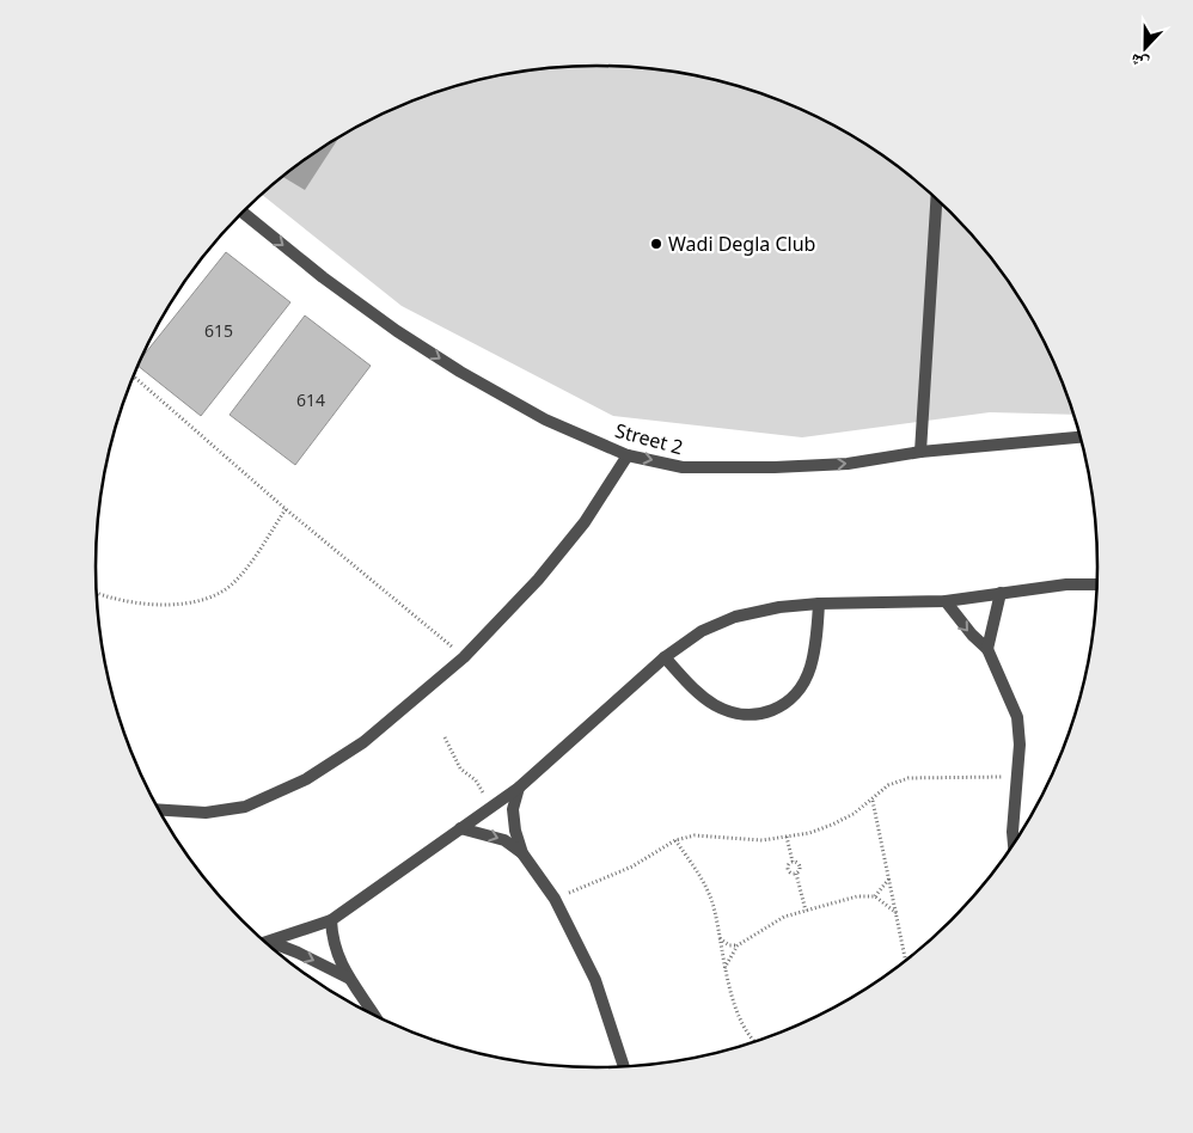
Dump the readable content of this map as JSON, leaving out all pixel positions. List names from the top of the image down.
{
  "streets": {
    "street": ["Street 2"]
  },
  "one_way": ["Street 2"],
  "places": ["Wadi Degla Club"],
  "house_numbers": ["615", "614"],
  "north": "bottom"
}
